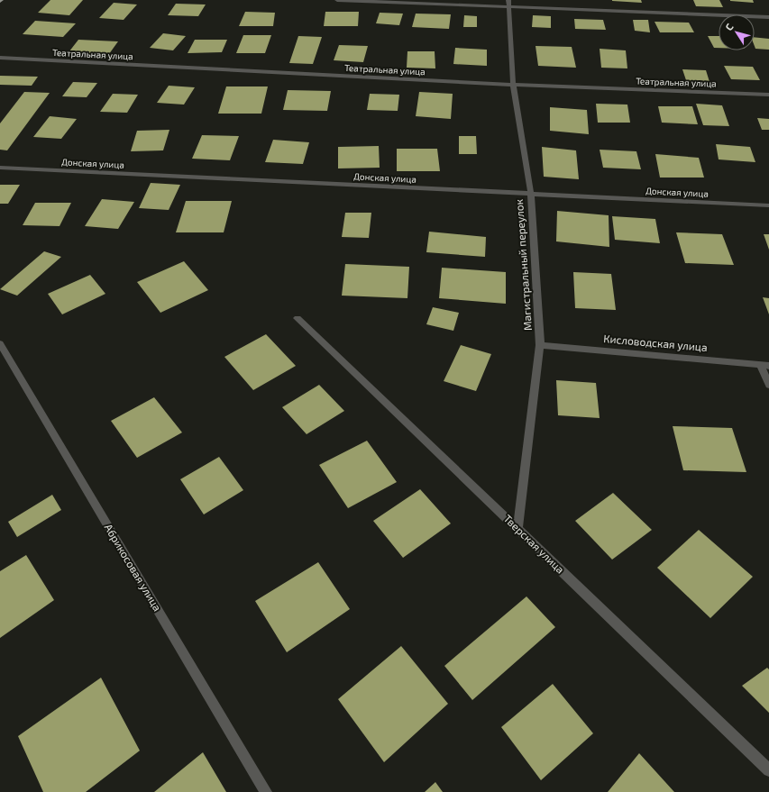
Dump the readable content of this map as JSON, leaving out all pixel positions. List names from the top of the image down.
{
  "streets": {
    "street": [
      "Театральная улица",
      "Донская улица",
      "Магистральный переулок",
      "Кисловодская улица",
      "Тверская улица",
      "Абрикосовая улица"
    ]
  },
  "crossings": [
    ["Театральная улица", "Магистральный переулок"],
    ["Донская улица", "Магистральный переулок"],
    ["Магистральный переулок", "Кисловодская улица"],
    ["Магистральный переулок", "Тверская улица"]
  ],
  "north": "top left"
}
